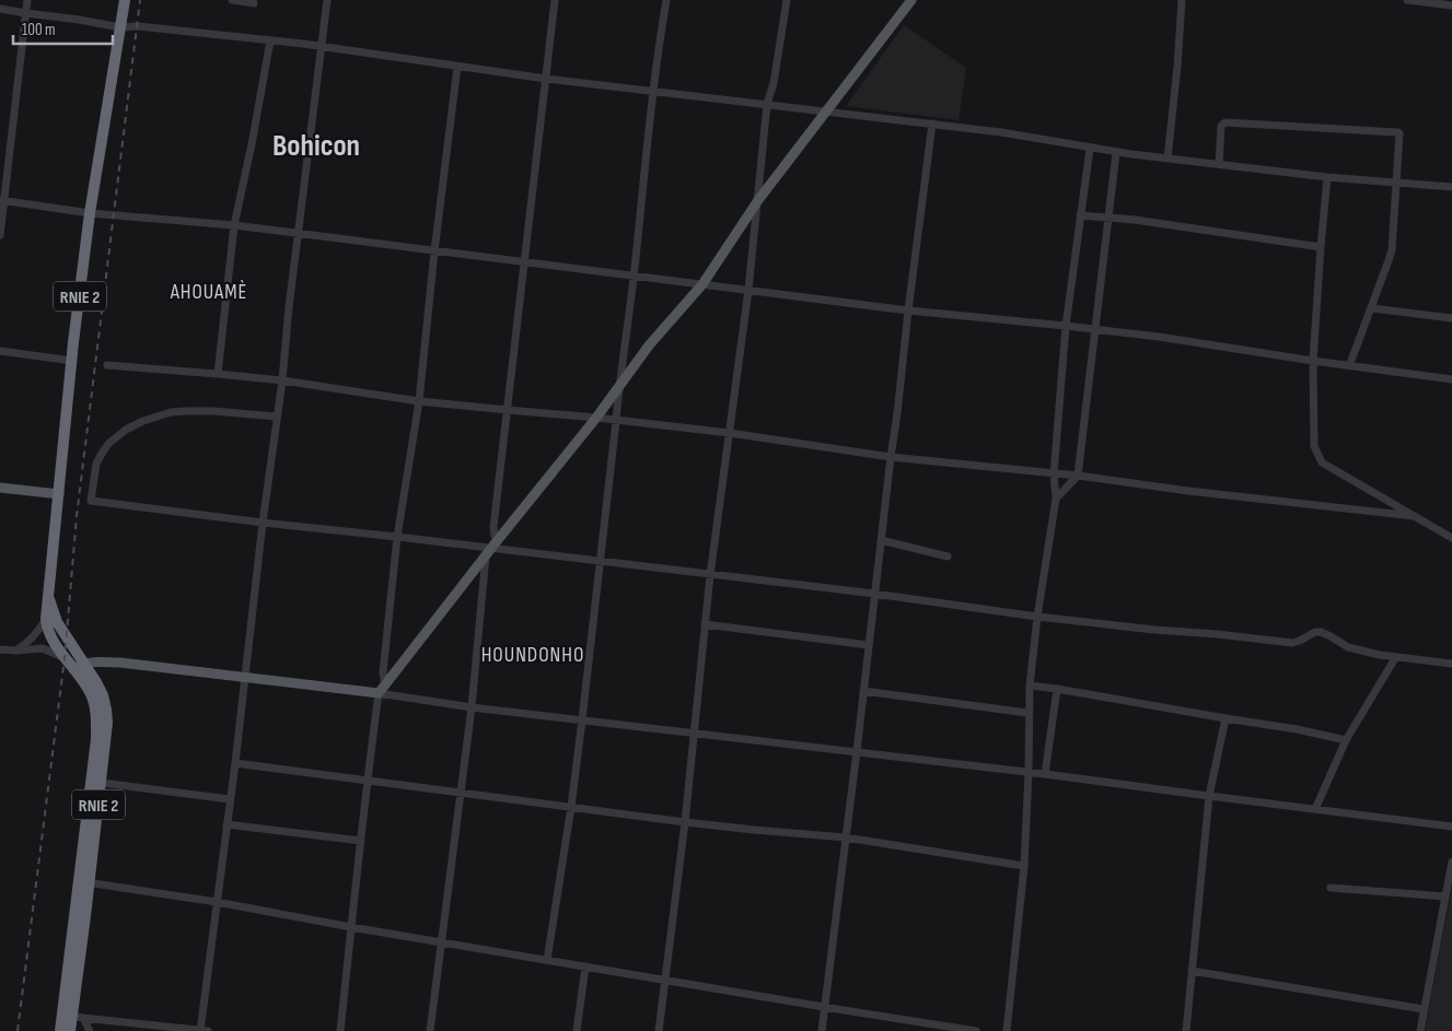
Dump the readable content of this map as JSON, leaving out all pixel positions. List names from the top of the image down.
{
  "streets": {
    "highway": ["RNIE 2"]
  },
  "districts": ["Bohicon", "AHOUAMÈ", "HOUNDONHO"],
  "scale_bar": "100 m"
}
